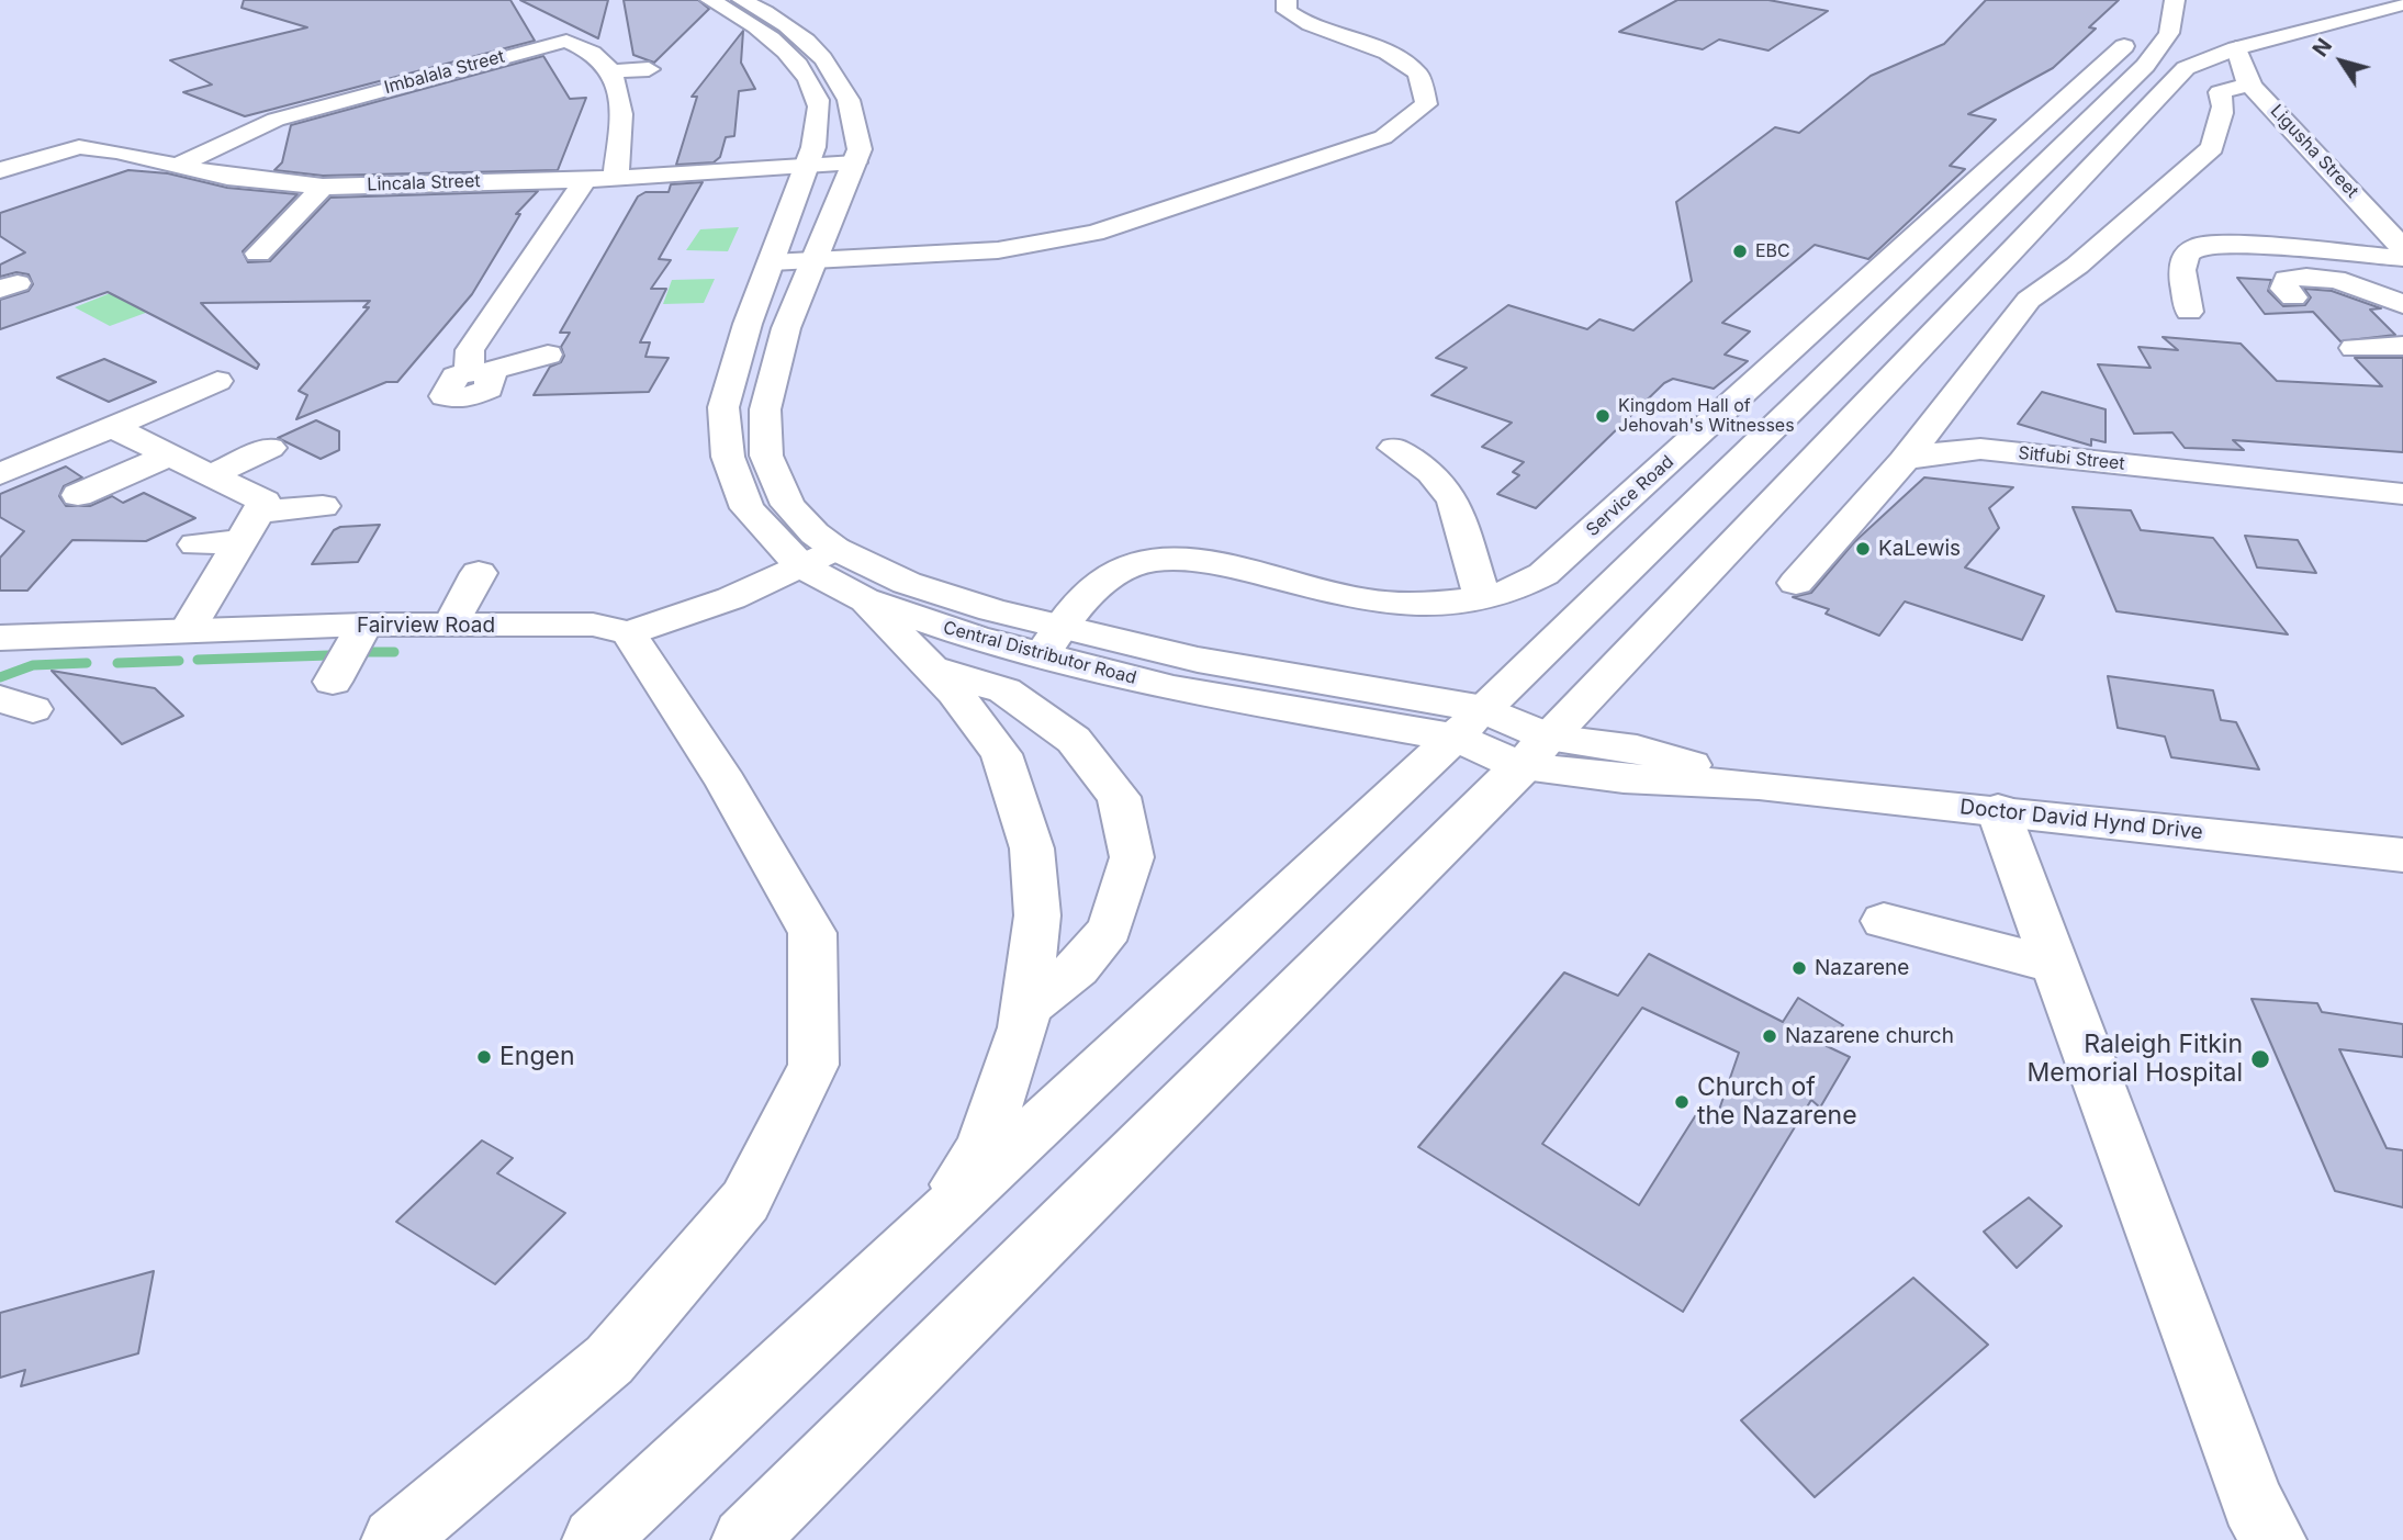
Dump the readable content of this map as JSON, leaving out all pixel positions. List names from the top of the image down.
{
  "streets": {
    "main road": [
      "Imbalala Street",
      "Ligusha Street",
      "Lincala Street",
      "Sitfubi Street",
      "Service Road",
      "Fairview Road",
      "Central Distributor Road",
      "Doctor David Hynd Drive"
    ]
  },
  "crossings": [
    ["Imbalala Street", "Lincala Street"],
    ["Lincala Street", "Central Distributor Road"],
    ["Service Road", "Central Distributor Road"],
    ["Fairview Road", "Central Distributor Road"],
    ["Central Distributor Road", "Doctor David Hynd Drive"]
  ],
  "places": [
    "EBC",
    "Kingdom Hall of Jehovah's Witnesses",
    "KaLewis",
    "Nazarene",
    "Nazarene church",
    "Engen",
    "Raleigh Fitkin Memorial Hospital",
    "Church of the Nazarene"
  ],
  "north": "top left"
}
